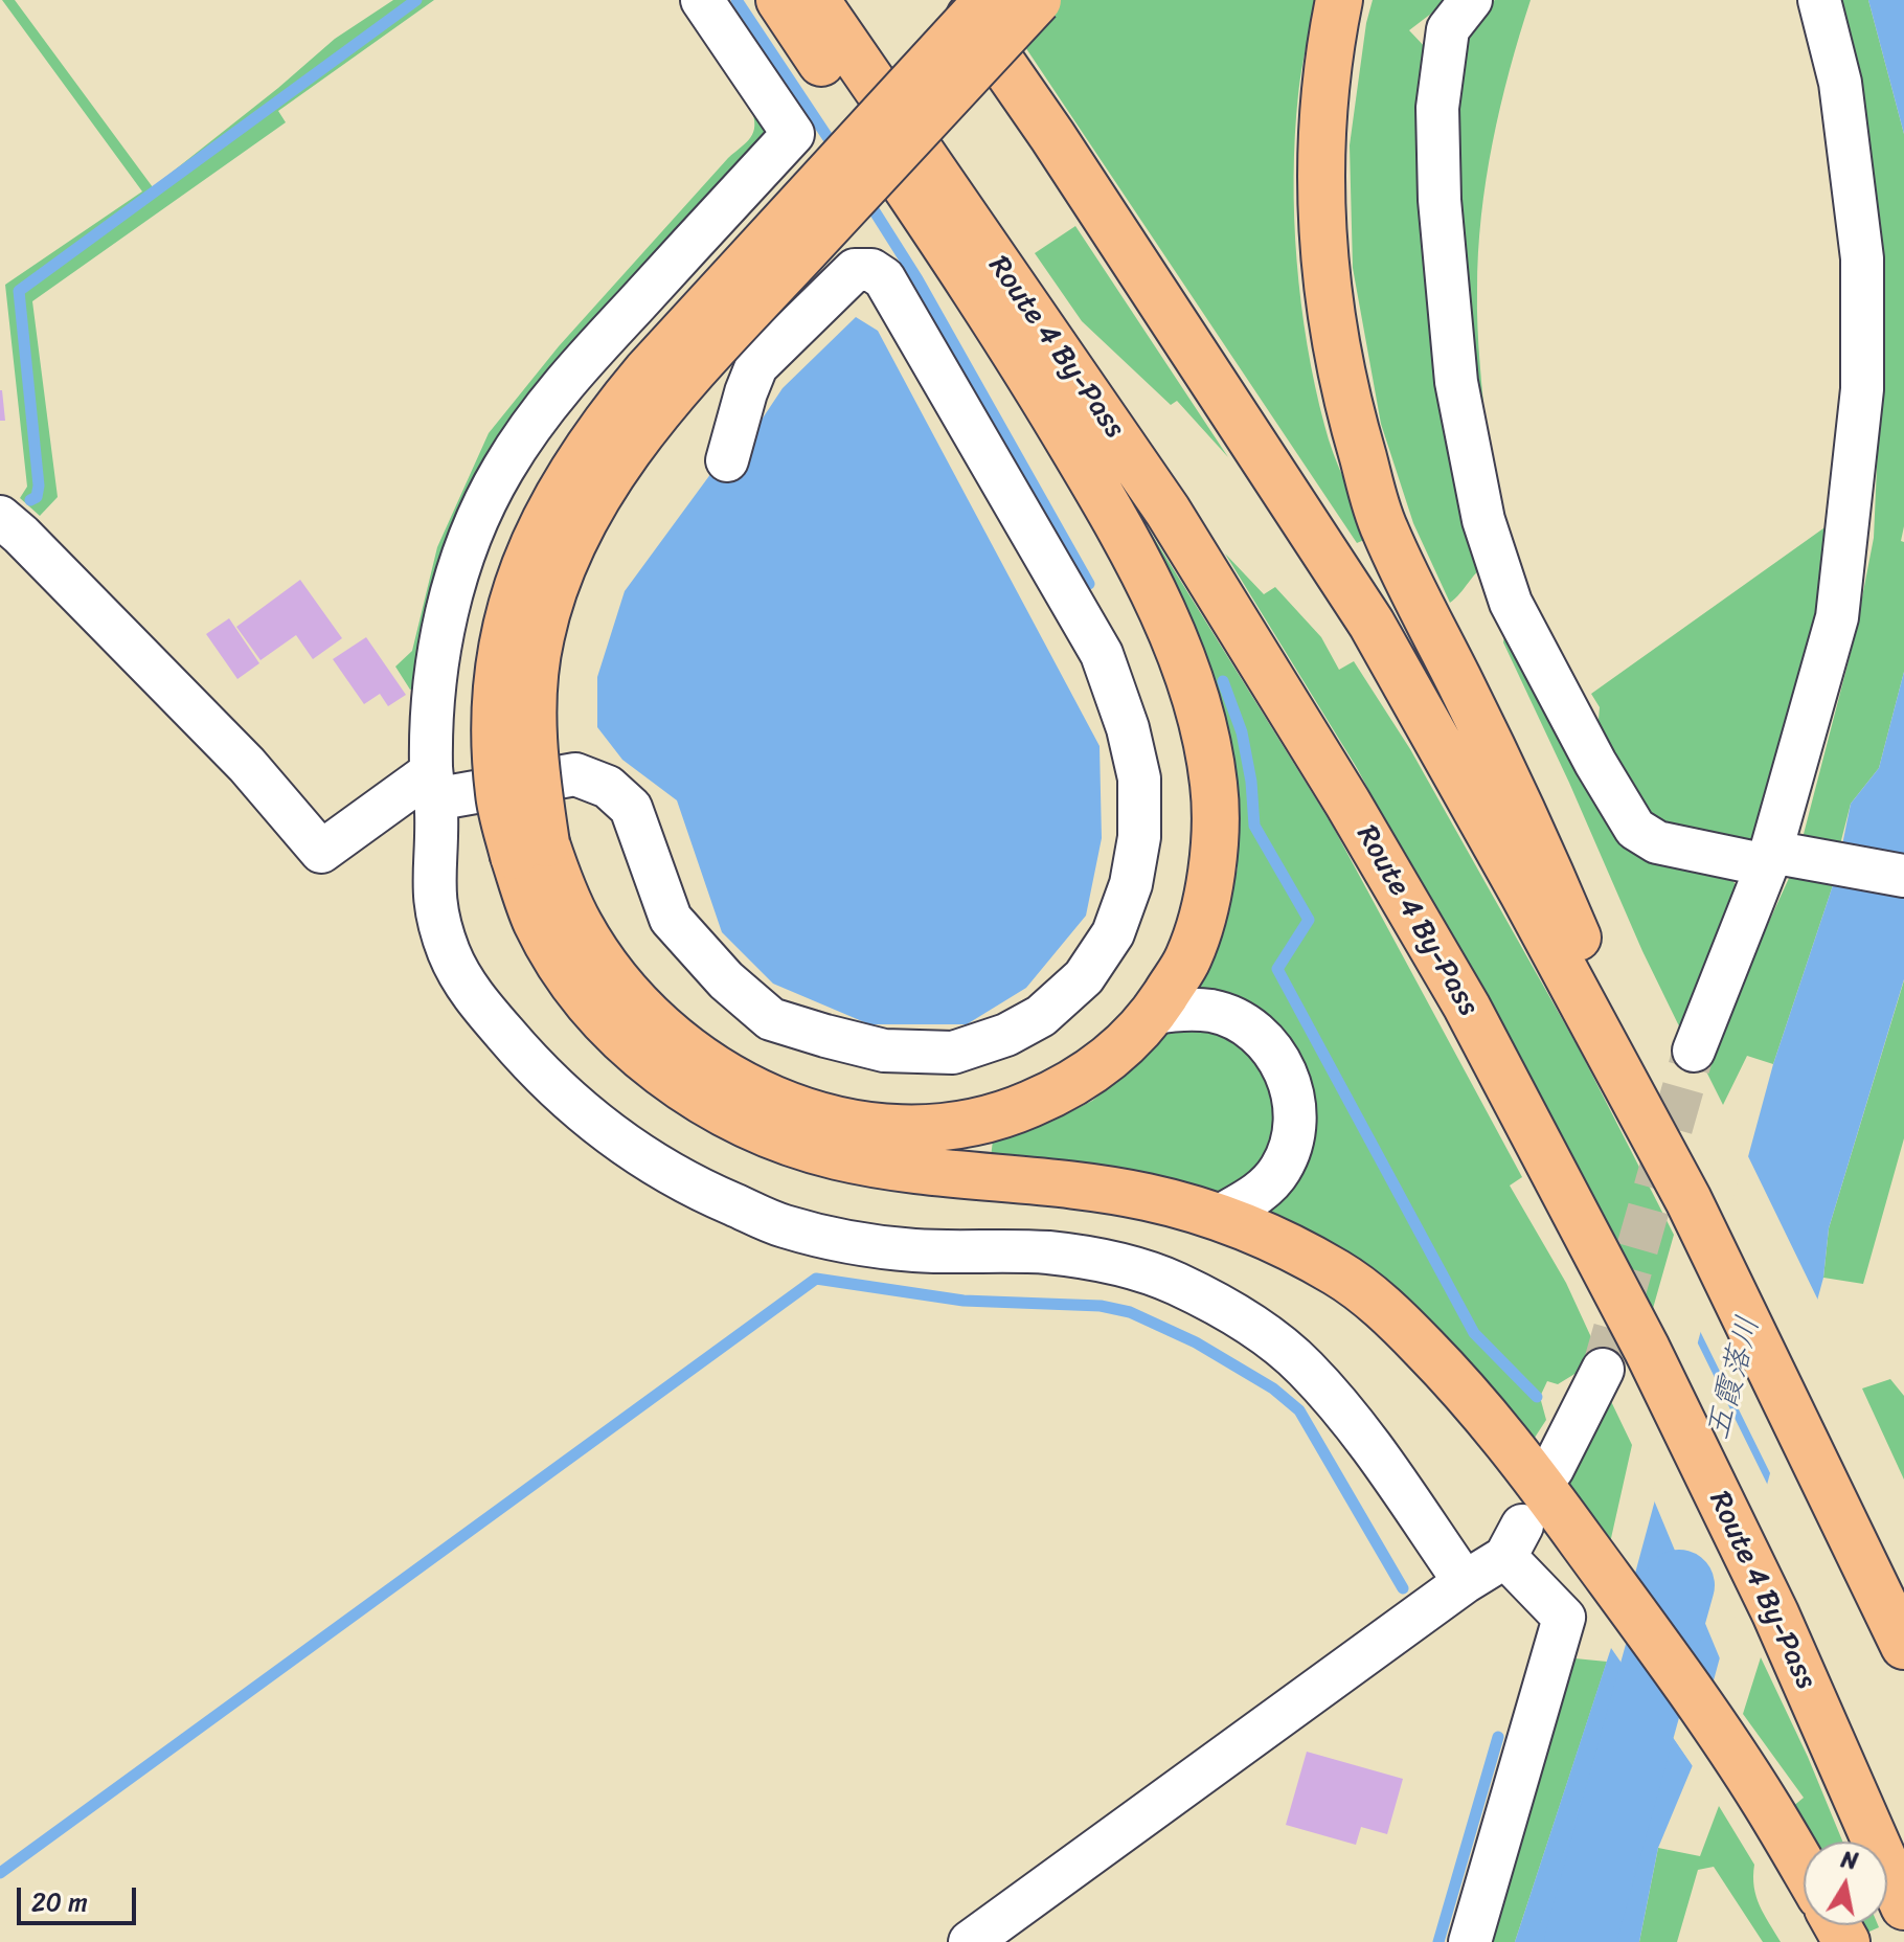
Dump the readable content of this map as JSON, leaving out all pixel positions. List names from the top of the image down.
{
  "streets": {
    "highway": ["Route 4 By-Pass"]
  },
  "water": ["五霞落川"],
  "scale_bar": "20 m",
  "north": "top"
}
